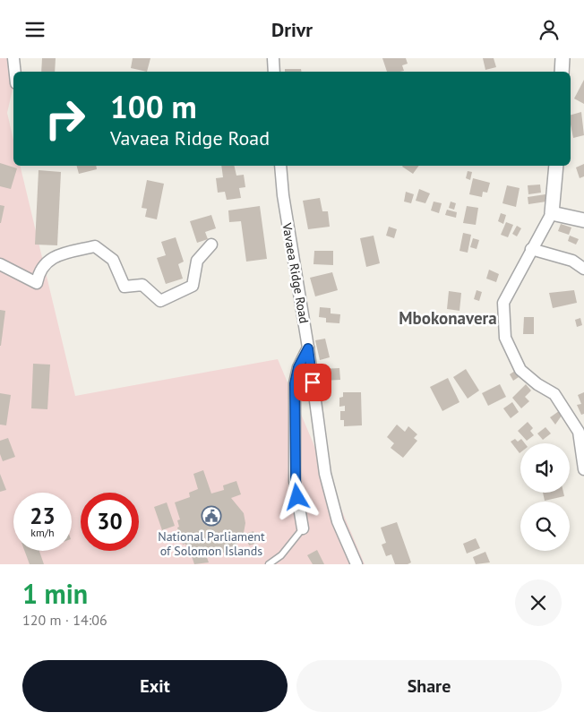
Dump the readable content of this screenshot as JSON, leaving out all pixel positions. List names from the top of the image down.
{
  "streets": {
    "street": ["Vavaea Ridge Road"]
  },
  "districts": ["Mbokonavera"],
  "places": {
    "public building": ["National Parliament of Solomon Islands"]
  },
  "page": {
    "header": "Drivr",
    "turn": ["100 m", "Vavaea Ridge Road"],
    "speed": "23 km/h",
    "limit": "30",
    "heading": ["1 min", "120 m · 14:06"],
    "buttons": ["Exit", "Share"]
  }
}
